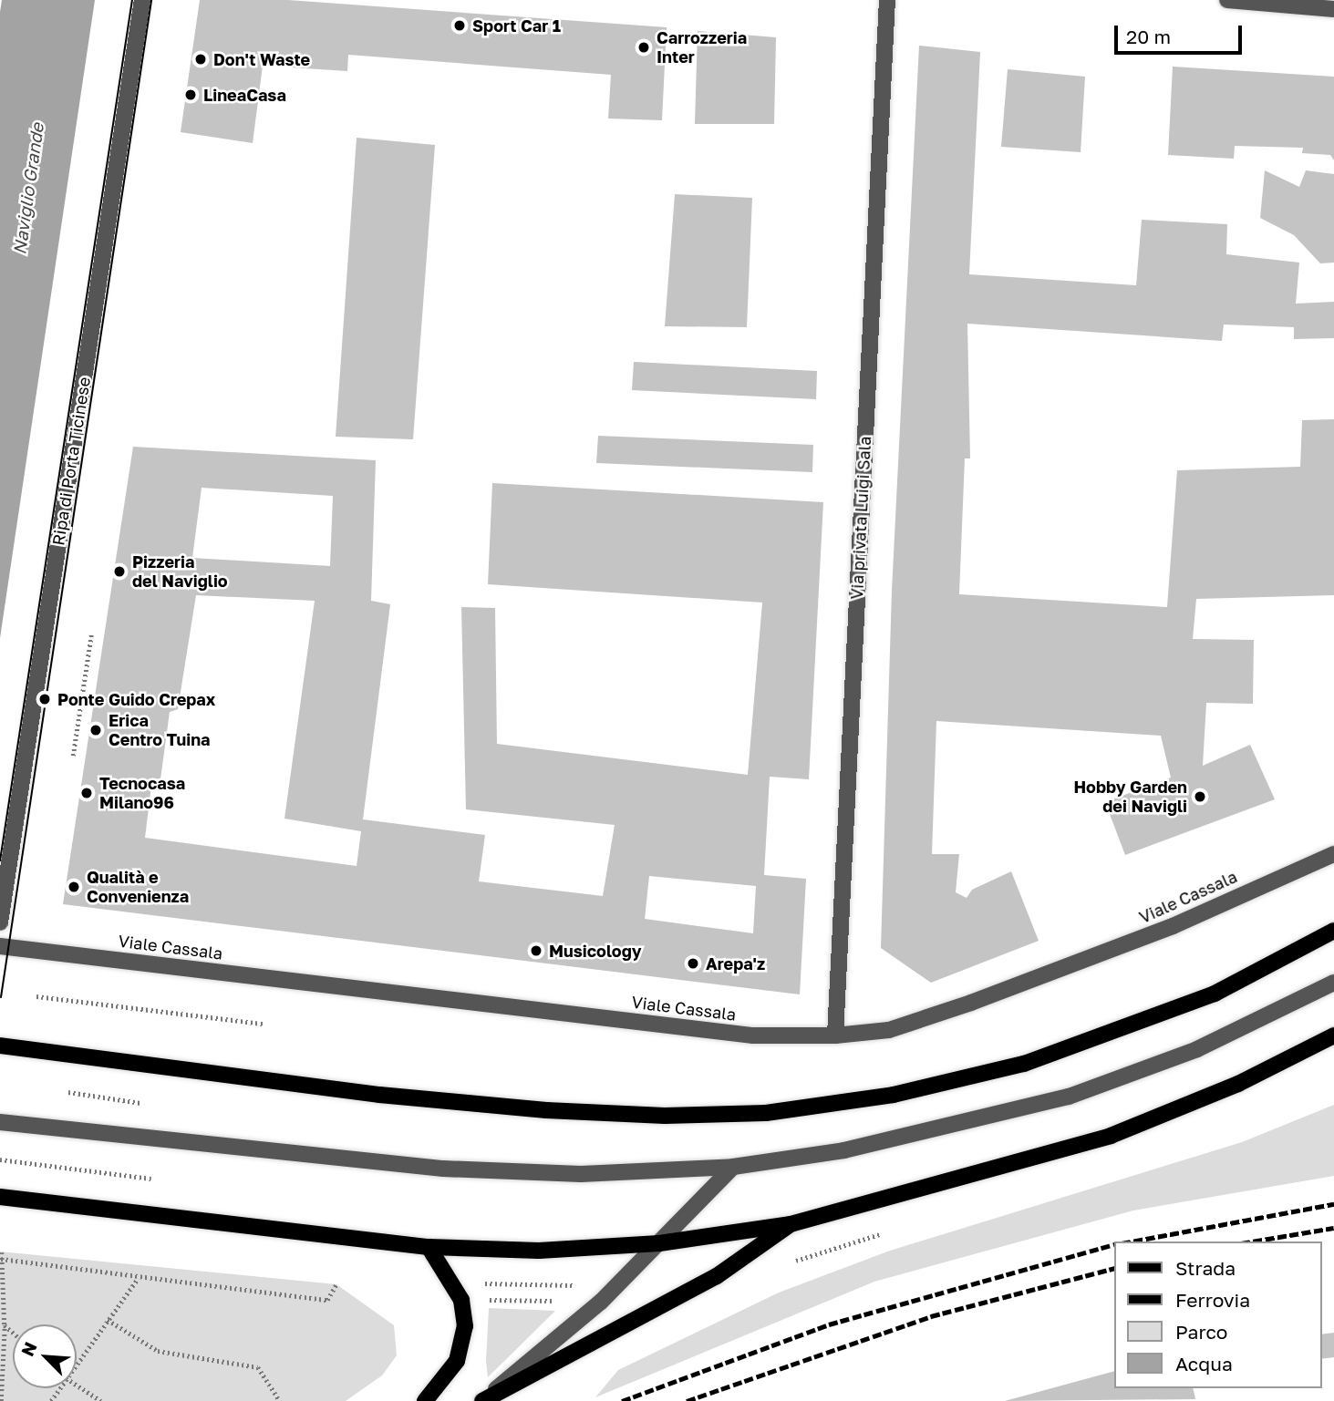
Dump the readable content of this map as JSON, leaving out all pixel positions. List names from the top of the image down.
{
  "streets": {
    "street": ["Ripa di Porta Ticinese", "Via privata Luigi Sala", "Viale Cassala"]
  },
  "crossings": [
    ["Via privata Luigi Sala", "Viale Cassala"]
  ],
  "water": ["Naviglio Grande"],
  "places": [
    "Sport Car 1",
    "Carrozzeria Inter",
    "Don't Waste",
    "LineaCasa",
    "Pizzeria del Naviglio",
    "Ponte Guido Crepax",
    "Erica Centro Tuina",
    "Tecnocasa Milano96",
    "Hobby Garden dei Navigli",
    "Qualità e Convenienza",
    "Musicology",
    "Arepa'z"
  ],
  "legend": [
    "Strada",
    "Ferrovia",
    "Parco",
    "Acqua"
  ],
  "scale_bar": "20 m",
  "north": "top left"
}
